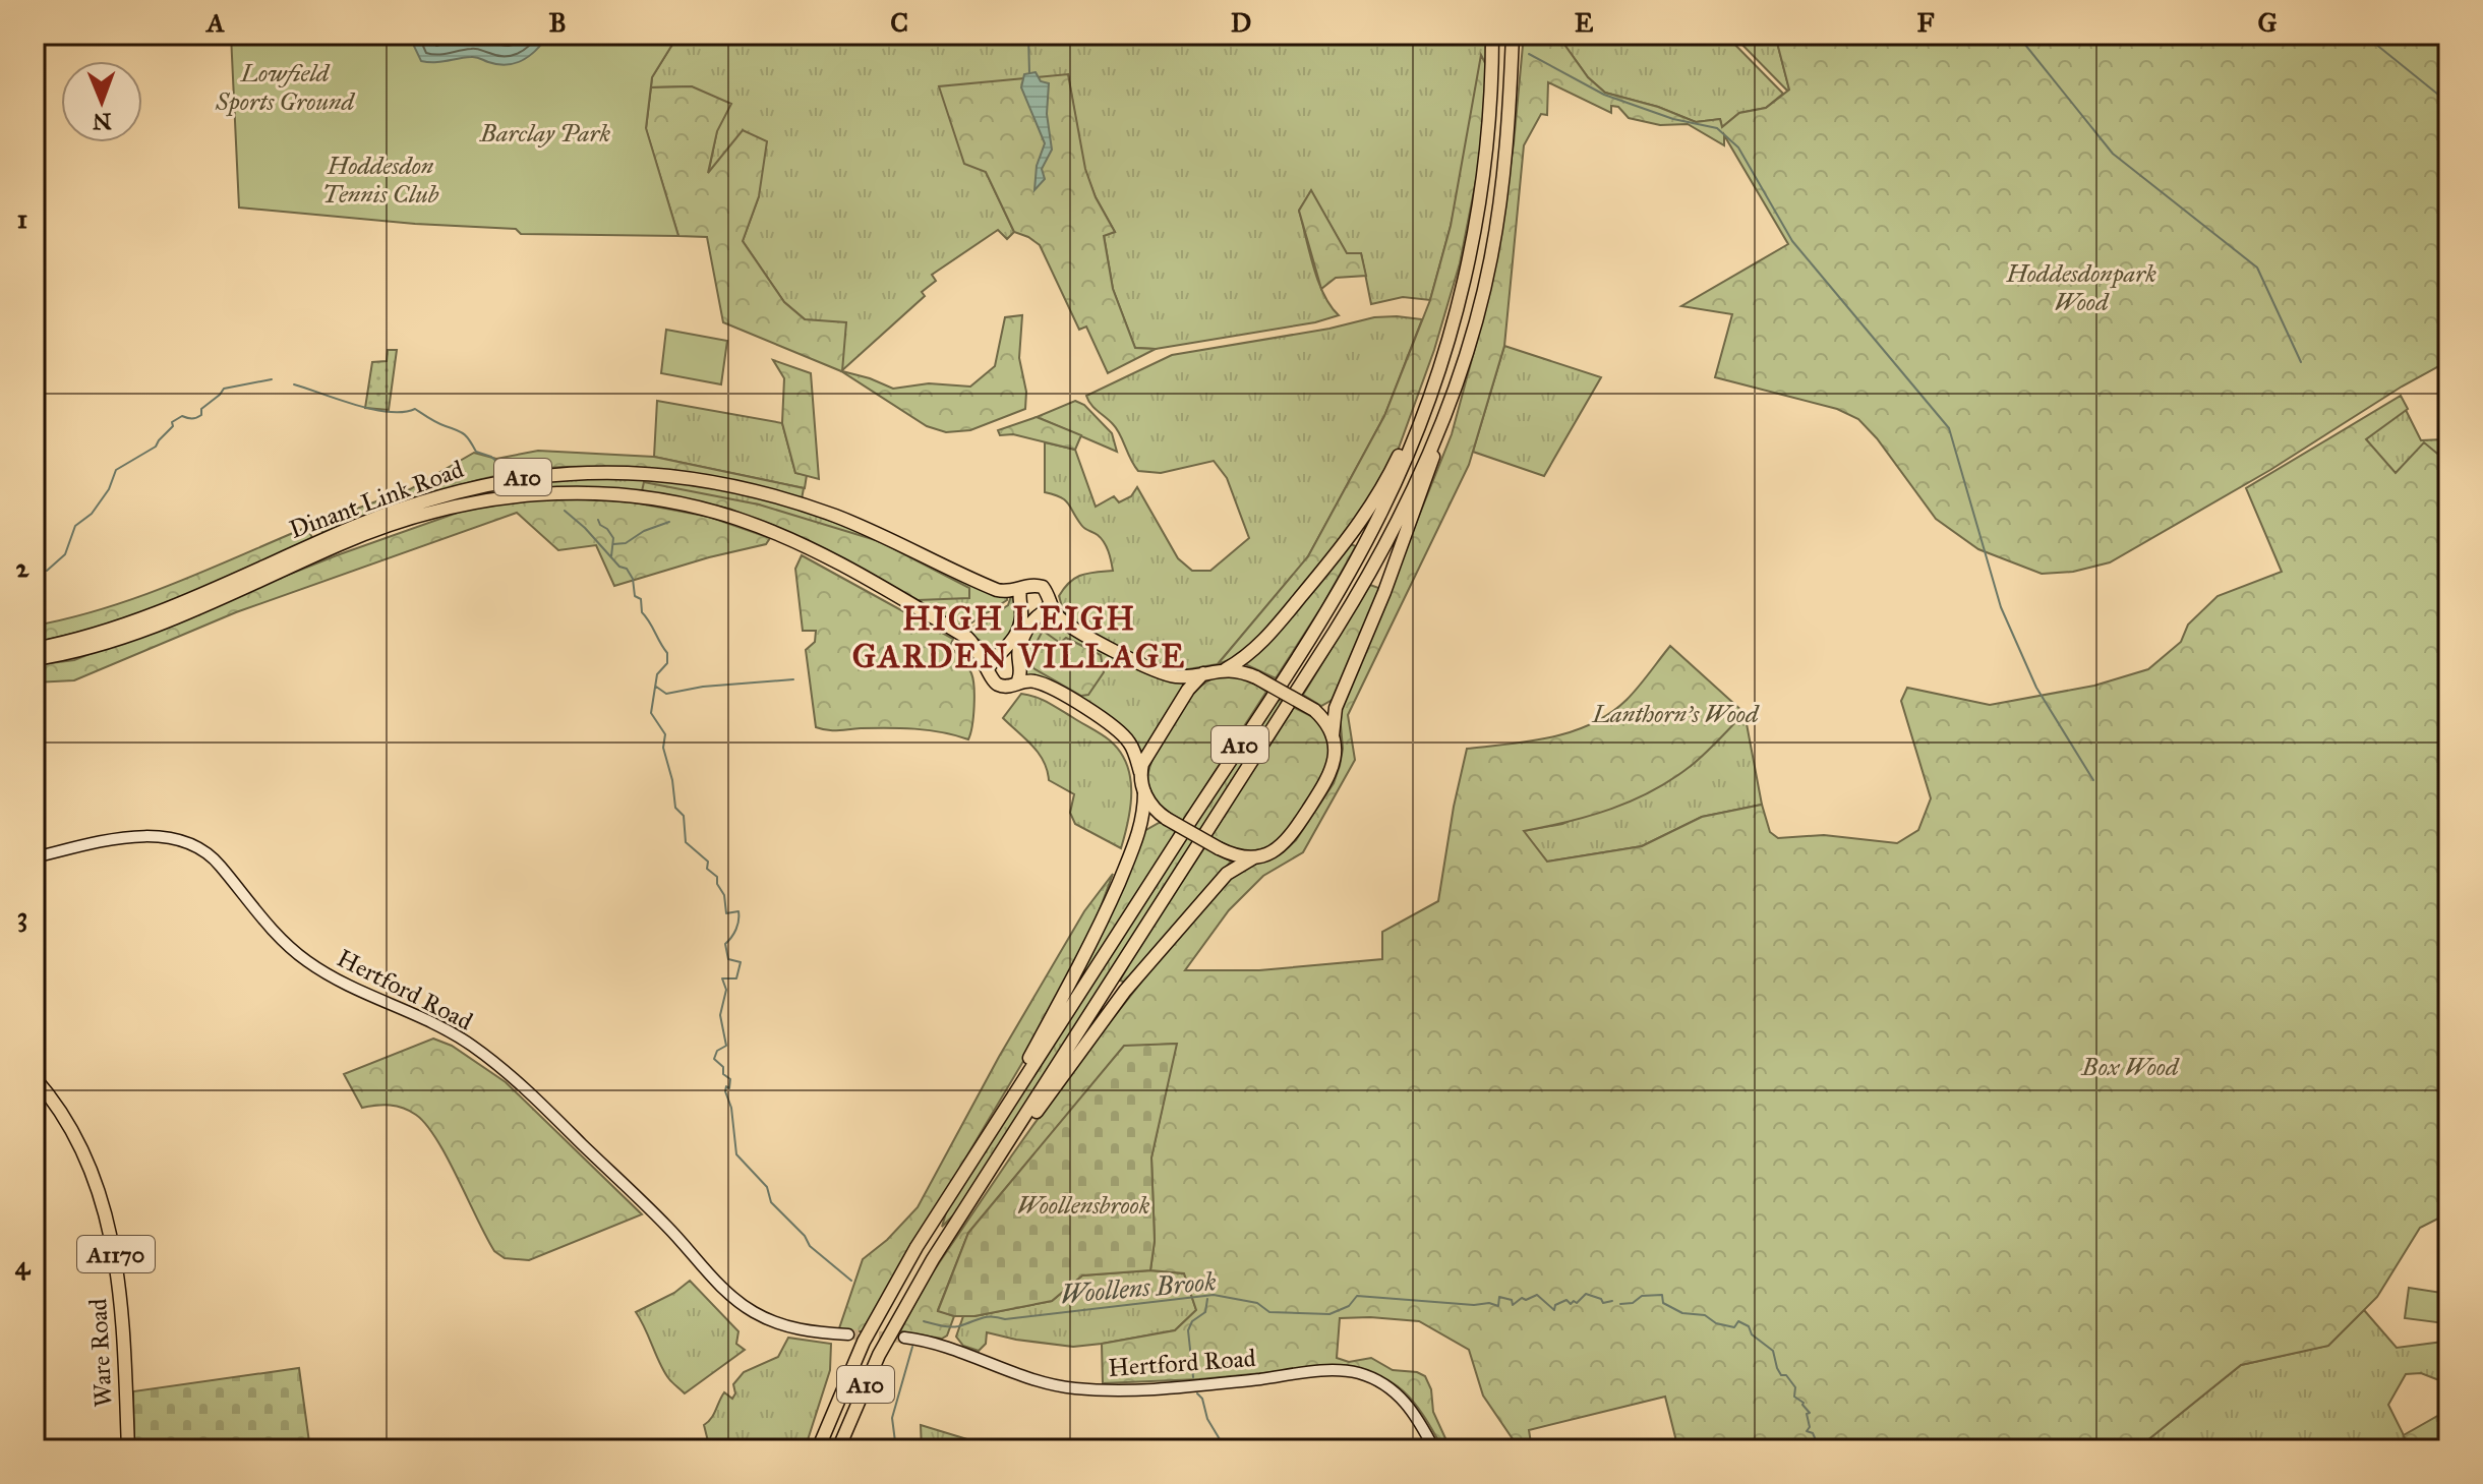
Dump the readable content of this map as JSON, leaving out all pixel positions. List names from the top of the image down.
{
  "streets": {
    "main road": [
      "A10",
      "Dinant Link Road",
      "Hertford Road",
      "A1170",
      "Ware Road"
    ]
  },
  "districts": ["HIGH LEIGH GARDEN VILLAGE"],
  "water": ["Woollens Brook"],
  "parks": [
    "Lowfield Sports Ground",
    "Barclay Park",
    "Hoddesdon Tennis Club",
    "Hoddesdonpark Wood",
    "Lanthorn's Wood",
    "Box Wood",
    "Woollensbrook"
  ],
  "north": "bottom",
  "grid": {
    "columns": [
      "A",
      "B",
      "C",
      "D",
      "E",
      "F",
      "G"
    ],
    "rows": [
      "1",
      "2",
      "3",
      "4"
    ]
  }
}
